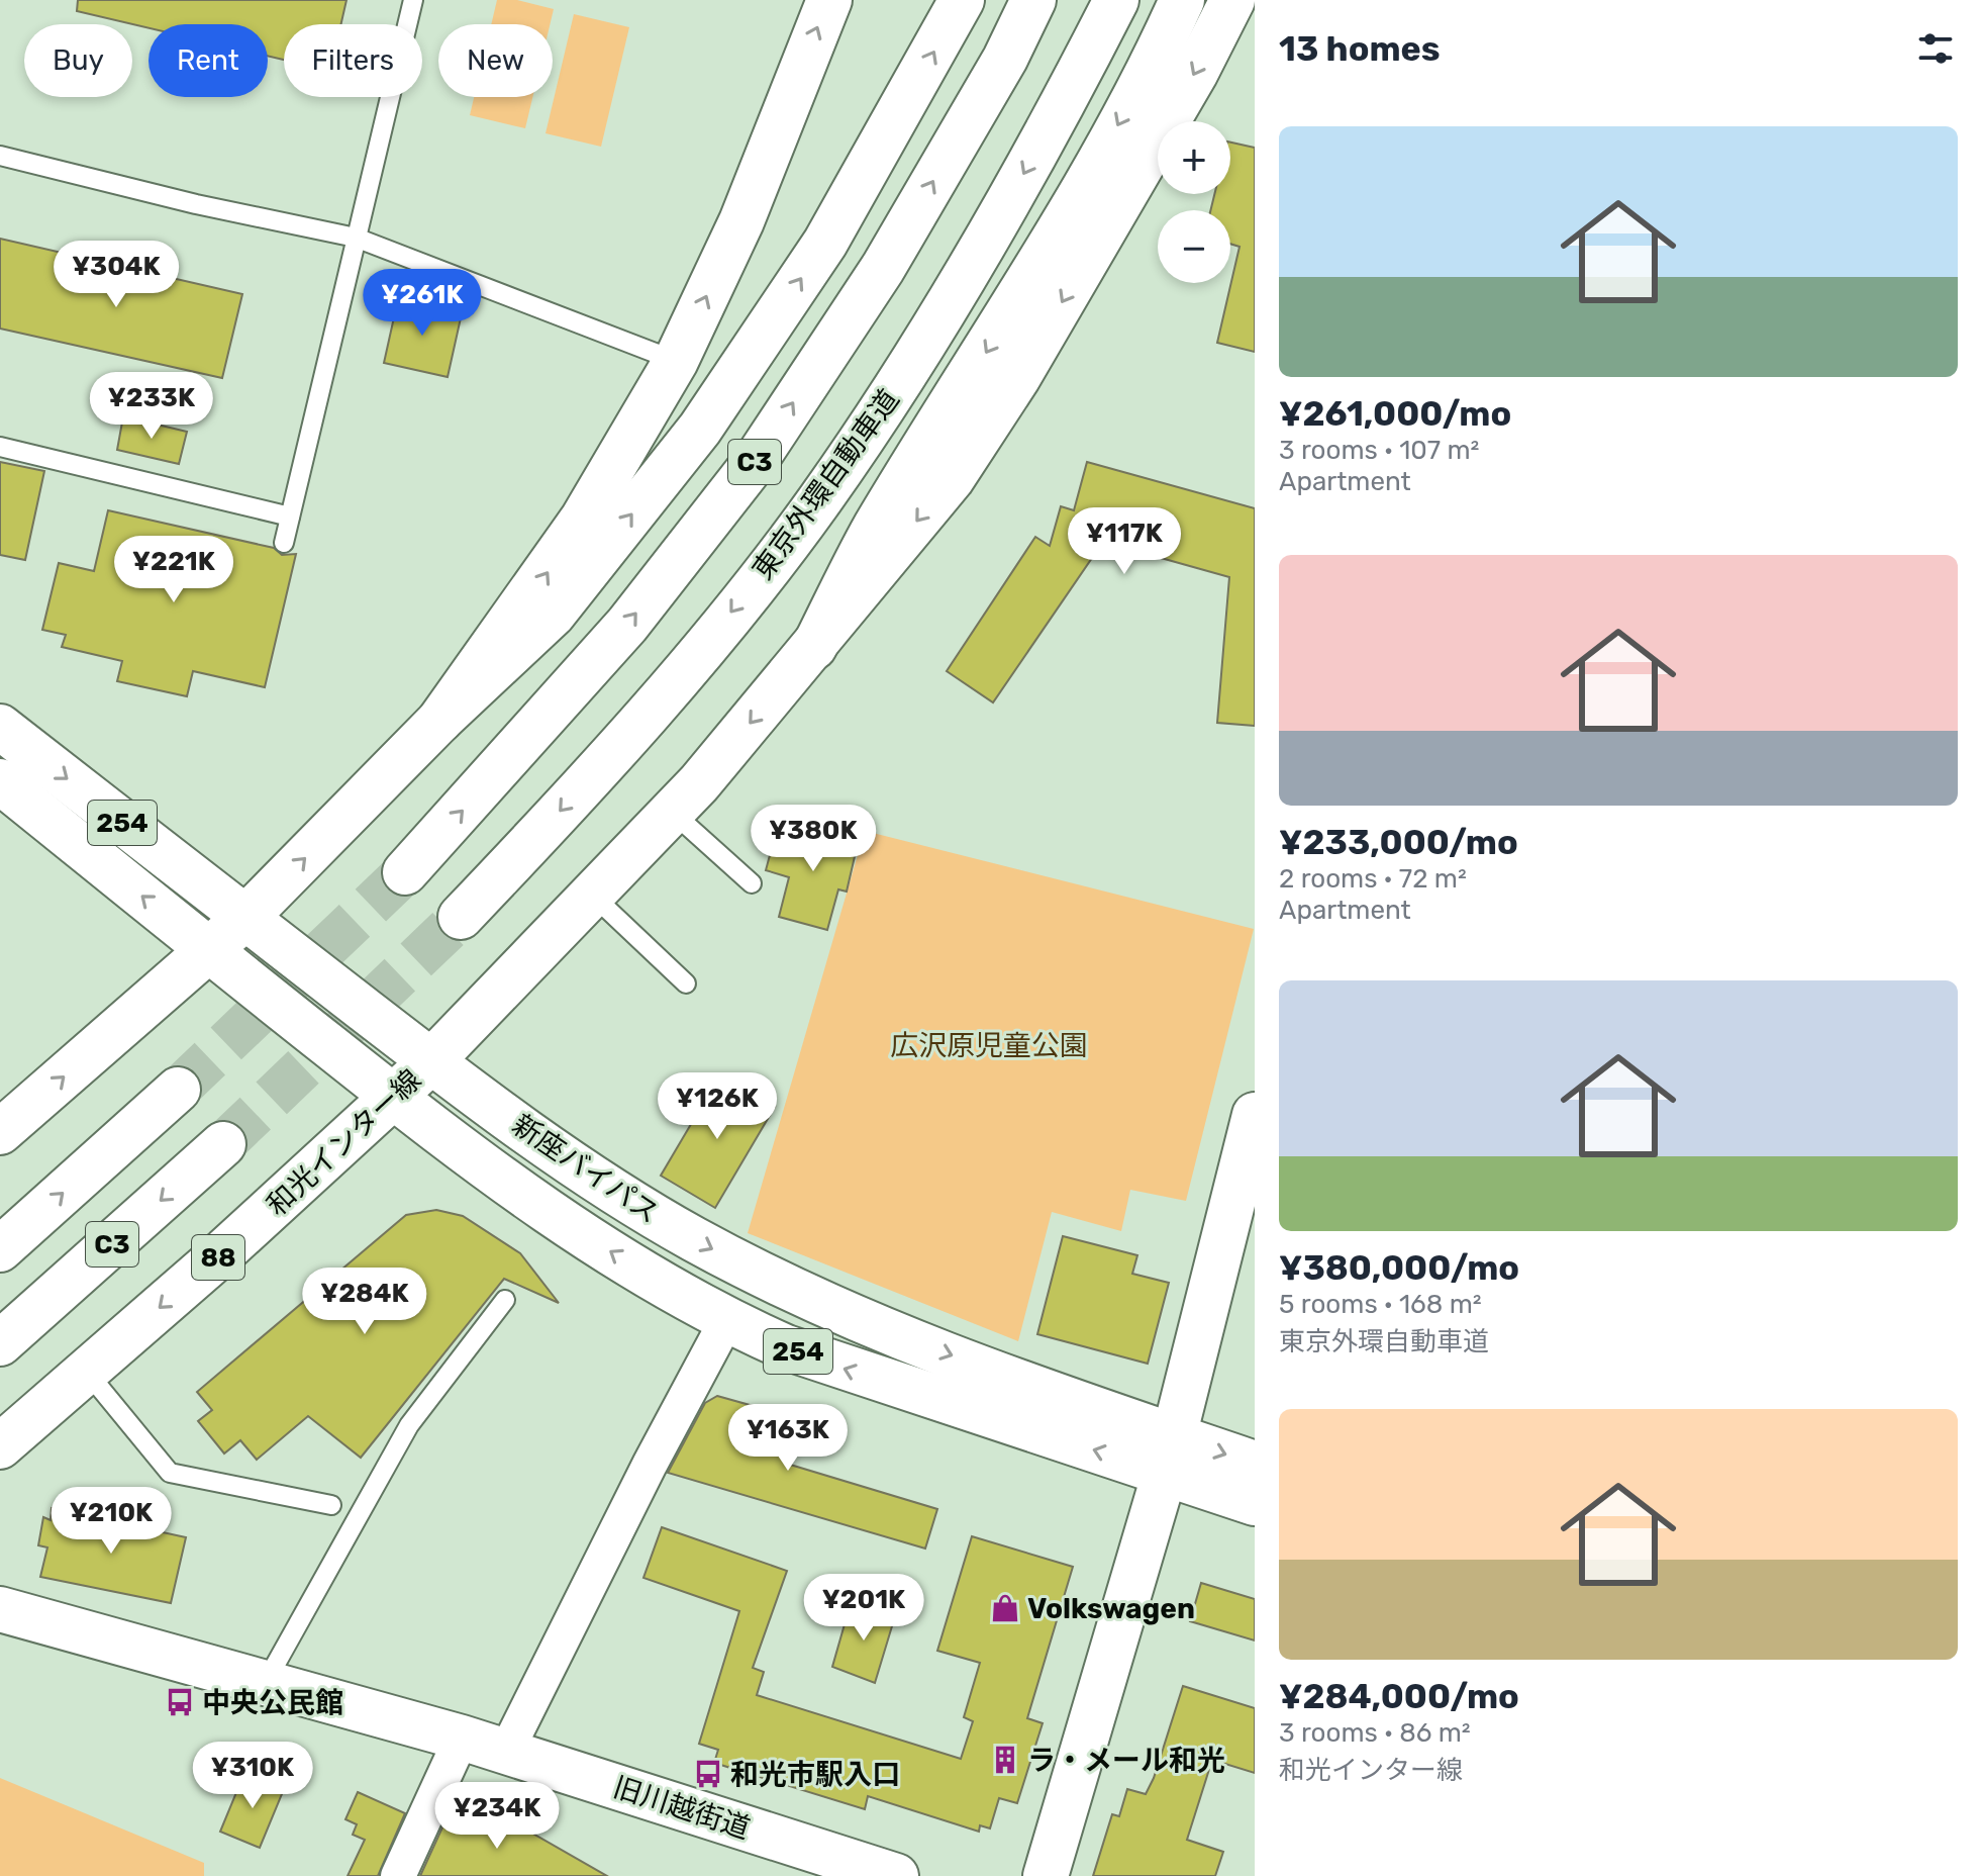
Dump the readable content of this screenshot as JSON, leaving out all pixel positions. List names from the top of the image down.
{
  "streets": {
    "main road": [
      "C3",
      "東京外環自動車道",
      "254",
      "和光インター線",
      "新座バイパス",
      "88",
      "旧川越街道"
    ]
  },
  "crossings": [
    ["和光インター線", "新座バイパス"]
  ],
  "parks": ["広沢原児童公園"],
  "places": {
    "shop": ["Volkswagen"],
    "bus stop": ["中央公民館", "和光市駅入口"],
    "building": ["ラ・メール和光"]
  },
  "page": {
    "heading": "13 homes",
    "chip": [
      "Buy",
      "Rent",
      "Filters",
      "New"
    ],
    "list": [
      {
        "name": "¥261,000/mo",
        "note": "3 rooms · 107 m² · Apartment"
      },
      {
        "name": "¥233,000/mo",
        "note": "2 rooms · 72 m² · Apartment"
      },
      {
        "name": "¥380,000/mo",
        "note": "5 rooms · 168 m² · 東京外環自動車道"
      },
      {
        "name": "¥284,000/mo",
        "note": "3 rooms · 86 m² · 和光インター線"
      }
    ],
    "map_buttons": ["+", "−"],
    "price": [
      "¥304K",
      "¥261K",
      "¥233K",
      "¥117K",
      "¥221K",
      "¥380K",
      "¥126K",
      "¥284K",
      "¥163K",
      "¥210K",
      "¥201K",
      "¥310K",
      "¥234K"
    ]
  }
}
